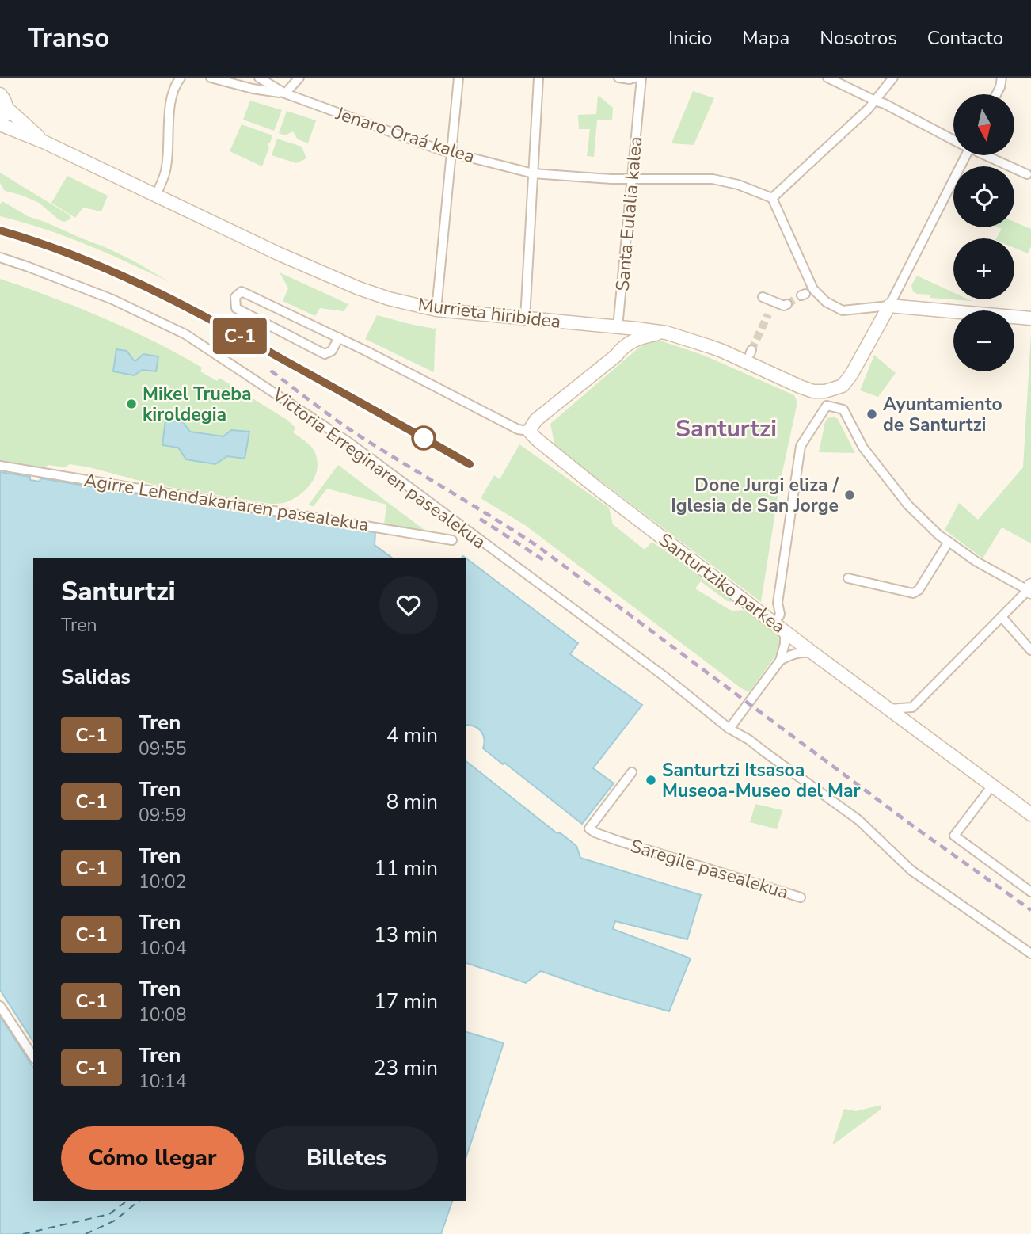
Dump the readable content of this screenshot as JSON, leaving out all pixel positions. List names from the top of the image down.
{
  "streets": {
    "street": [
      "Jenaro Oraá kalea",
      "Santa Eulalia kalea",
      "Murrieta hiribidea",
      "Victoria Erreginaren pasealekua",
      "Agirre Lehendakariaren pasealekua",
      "Santurtziko parkea",
      "Saregile pasealekua"
    ]
  },
  "crossings": [
    ["Jenaro Oraá kalea", "Santa Eulalia kalea"],
    ["Santa Eulalia kalea", "Murrieta hiribidea"]
  ],
  "districts": ["Santurtzi"],
  "places": [
    "Mikel Trueba kiroldegia",
    "Ayuntamiento de Santurtzi",
    "Done Jurgi eliza / Iglesia de San Jorge",
    "Santurtzi Itsasoa Museoa-Museo del Mar"
  ],
  "north": "bottom",
  "page": {
    "header": "Transo",
    "nav": [
      "Inicio",
      "Mapa",
      "Nosotros",
      "Contacto"
    ],
    "on_map": "C-1",
    "map_buttons": ["+", "−"],
    "heading": [
      ["Santurtzi", "Tren"],
      "Salidas"
    ],
    "list": [
      {
        "mark": "C-1",
        "name": "Tren",
        "note": "09:55",
        "value": "4 min"
      },
      {
        "mark": "C-1",
        "name": "Tren",
        "note": "09:59",
        "value": "8 min"
      },
      {
        "mark": "C-1",
        "name": "Tren",
        "note": "10:02",
        "value": "11 min"
      },
      {
        "mark": "C-1",
        "name": "Tren",
        "note": "10:04",
        "value": "13 min"
      },
      {
        "mark": "C-1",
        "name": "Tren",
        "note": "10:08",
        "value": "17 min"
      },
      {
        "mark": "C-1",
        "name": "Tren",
        "note": "10:14",
        "value": "23 min"
      }
    ],
    "buttons": ["Cómo llegar", "Billetes"]
  }
}
